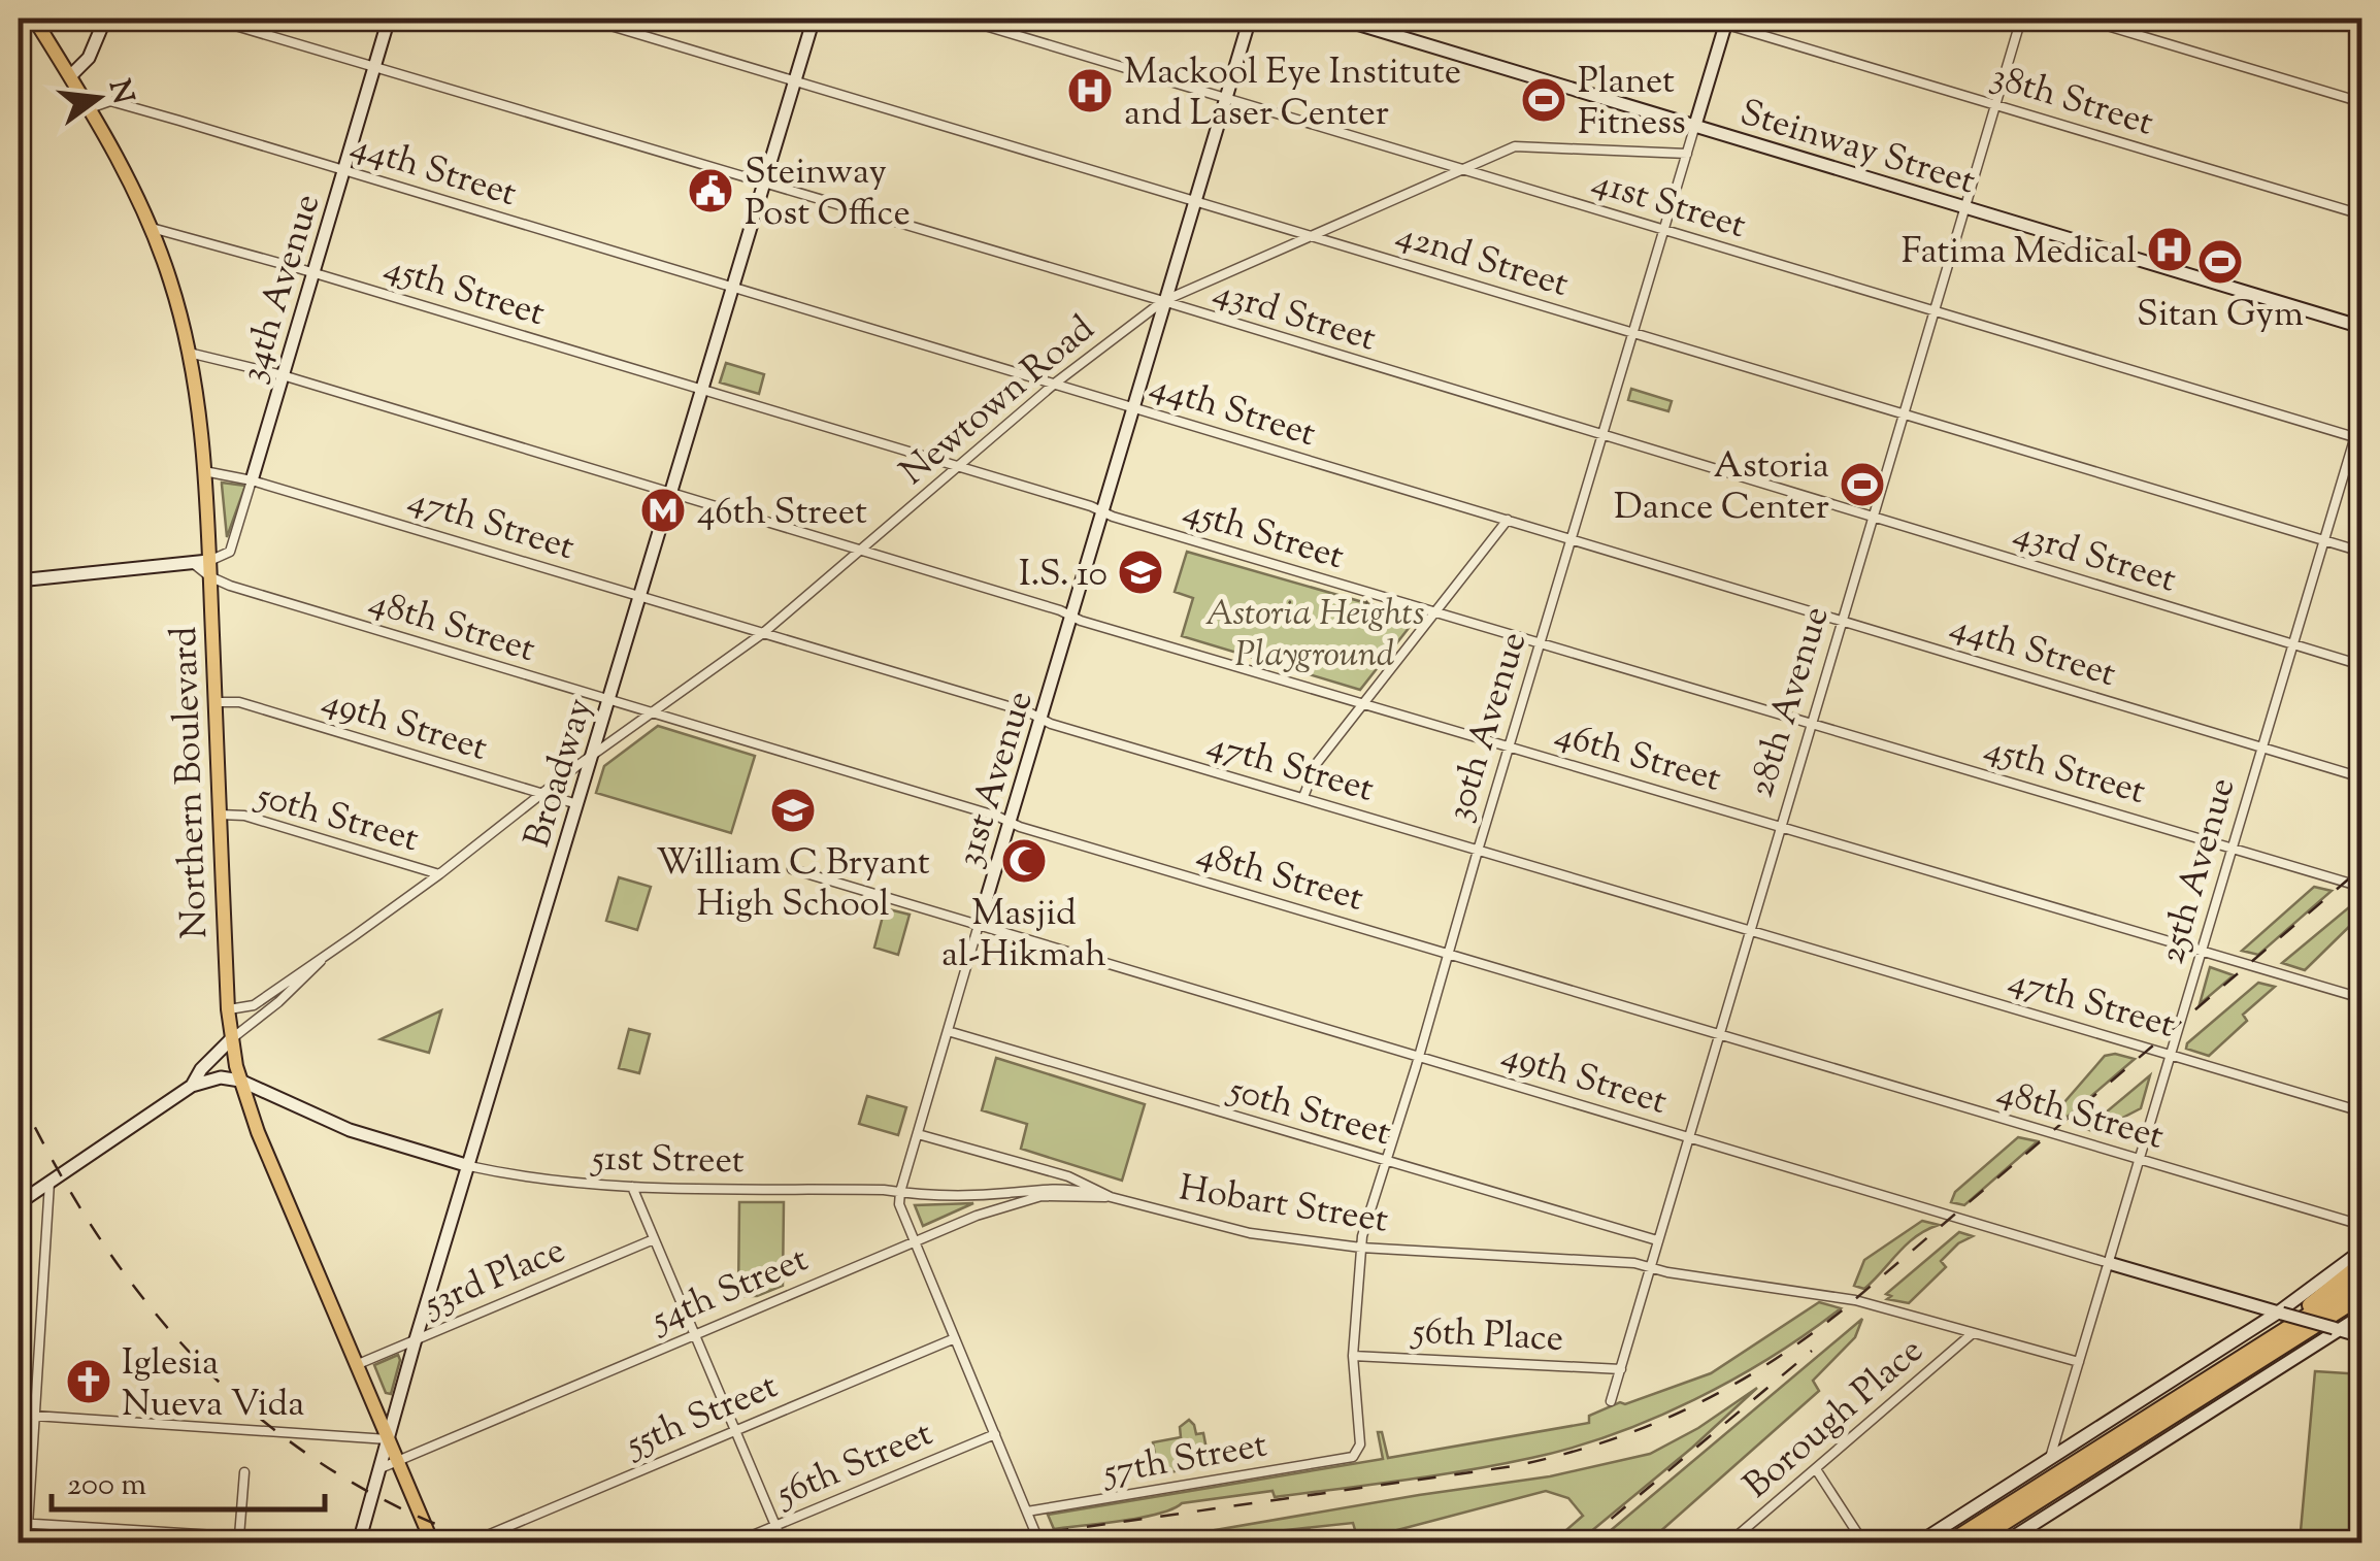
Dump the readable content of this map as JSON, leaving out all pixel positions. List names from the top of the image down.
{
  "streets": {
    "main road": ["Northern Boulevard"],
    "street": [
      "38th Street",
      "Steinway Street",
      "44th Street",
      "41st Street",
      "42nd Street",
      "34th Avenue",
      "45th Street",
      "43rd Street",
      "Newtown Road",
      "47th Street",
      "48th Street",
      "28th Avenue",
      "49th Street",
      "30th Avenue",
      "46th Street",
      "Broadway",
      "31st Avenue",
      "50th Street",
      "25th Avenue",
      "51st Street",
      "Hobart Street",
      "53rd Place",
      "54th Street",
      "56th Place",
      "55th Street",
      "Borough Place",
      "57th Street",
      "56th Street"
    ]
  },
  "crossings": [
    ["38th Street", "28th Avenue"],
    ["38th Street", "30th Avenue"],
    ["Steinway Street", "28th Avenue"],
    ["Steinway Street", "30th Avenue"],
    ["44th Street", "34th Avenue"],
    ["44th Street", "Newtown Road"],
    ["44th Street", "28th Avenue"],
    ["44th Street", "30th Avenue"],
    ["44th Street", "Broadway"],
    ["44th Street", "31st Avenue"],
    ["44th Street", "Northern Boulevard"],
    ["44th Street", "25th Avenue"],
    ["41st Street", "Newtown Road"],
    ["41st Street", "28th Avenue"],
    ["41st Street", "30th Avenue"],
    ["41st Street", "31st Avenue"],
    ["41st Street", "25th Avenue"],
    ["42nd Street", "Newtown Road"],
    ["42nd Street", "28th Avenue"],
    ["42nd Street", "30th Avenue"],
    ["42nd Street", "Broadway"],
    ["42nd Street", "31st Avenue"],
    ["42nd Street", "25th Avenue"],
    ["34th Avenue", "45th Street"],
    ["34th Avenue", "43rd Street"],
    ["34th Avenue", "47th Street"],
    ["34th Avenue", "46th Street"],
    ["34th Avenue", "Northern Boulevard"],
    ["45th Street", "Newtown Road"],
    ["45th Street", "28th Avenue"],
    ["45th Street", "30th Avenue"],
    ["45th Street", "Broadway"],
    ["45th Street", "31st Avenue"],
    ["45th Street", "Northern Boulevard"],
    ["45th Street", "25th Avenue"],
    ["43rd Street", "Newtown Road"],
    ["43rd Street", "28th Avenue"],
    ["43rd Street", "30th Avenue"],
    ["43rd Street", "Broadway"],
    ["43rd Street", "31st Avenue"],
    ["43rd Street", "25th Avenue"],
    ["Newtown Road", "47th Street"],
    ["Newtown Road", "48th Street"],
    ["Newtown Road", "49th Street"],
    ["Newtown Road", "30th Avenue"],
    ["Newtown Road", "46th Street"],
    ["Newtown Road", "Broadway"],
    ["Newtown Road", "31st Avenue"],
    ["Newtown Road", "Northern Boulevard"],
    ["Newtown Road", "50th Street"],
    ["47th Street", "28th Avenue"],
    ["47th Street", "30th Avenue"],
    ["47th Street", "Broadway"],
    ["47th Street", "31st Avenue"],
    ["47th Street", "Northern Boulevard"],
    ["47th Street", "25th Avenue"],
    ["48th Street", "28th Avenue"],
    ["48th Street", "30th Avenue"],
    ["48th Street", "Broadway"],
    ["48th Street", "31st Avenue"],
    ["48th Street", "Northern Boulevard"],
    ["48th Street", "25th Avenue"],
    ["28th Avenue", "49th Street"],
    ["28th Avenue", "46th Street"],
    ["28th Avenue", "50th Street"],
    ["28th Avenue", "Hobart Street"],
    ["28th Avenue", "56th Place"],
    ["49th Street", "30th Avenue"],
    ["49th Street", "Broadway"],
    ["49th Street", "31st Avenue"],
    ["49th Street", "Northern Boulevard"],
    ["49th Street", "25th Avenue"],
    ["30th Avenue", "46th Street"],
    ["30th Avenue", "50th Street"],
    ["30th Avenue", "Hobart Street"],
    ["30th Avenue", "56th Place"],
    ["30th Avenue", "57th Street"],
    ["46th Street", "Broadway"],
    ["46th Street", "31st Avenue"],
    ["46th Street", "Northern Boulevard"],
    ["46th Street", "25th Avenue"],
    ["Broadway", "Northern Boulevard"],
    ["Broadway", "51st Street"],
    ["Broadway", "53rd Place"],
    ["Broadway", "54th Street"],
    ["31st Avenue", "50th Street"],
    ["31st Avenue", "51st Street"],
    ["31st Avenue", "Hobart Street"],
    ["Northern Boulevard", "50th Street"],
    ["Northern Boulevard", "51st Street"],
    ["Northern Boulevard", "53rd Place"],
    ["Northern Boulevard", "54th Street"],
    ["51st Street", "Hobart Street"],
    ["51st Street", "54th Street"],
    ["Hobart Street", "54th Street"]
  ],
  "parks": ["Astoria Heights Playground"],
  "places": {
    "hospital": ["Mackool Eye Institute and Laser Center", "Fatima Medical"],
    "sports": ["Planet Fitness", "Sitan Gym", "Astoria Dance Center"],
    "public building": ["Steinway Post Office"],
    "metro station": ["46th Street"],
    "school or university": ["I.S. 10", "William C Bryant High School"],
    "mosque": ["Masjid al-Hikmah"],
    "church": ["Iglesia Nueva Vida"]
  },
  "scale_bar": "200 m",
  "north": "right"
}
